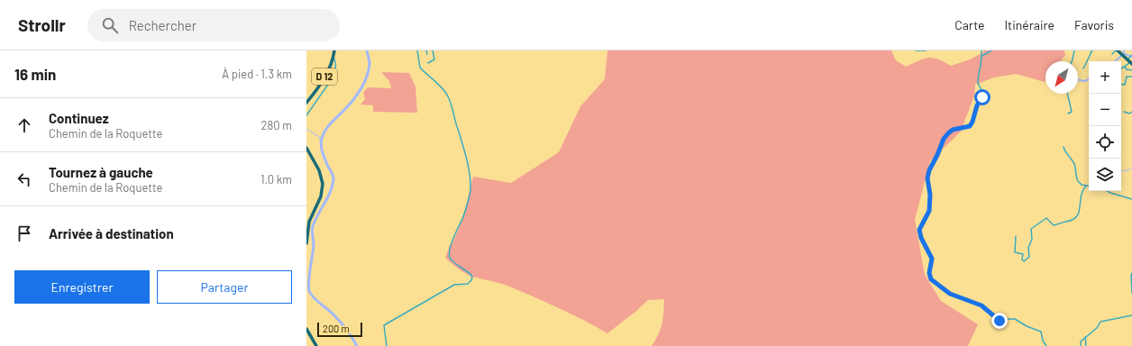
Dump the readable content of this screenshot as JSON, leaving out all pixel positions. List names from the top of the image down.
{
  "streets": {
    "main road": ["D 12"]
  },
  "scale_bar": "200 m",
  "north": "bottom left",
  "page": {
    "header": "Strollr",
    "search": "Rechercher",
    "nav": ["Carte", "Itinéraire", "Favoris"],
    "heading": ["16 min", "À pied · 1.3 km"],
    "map_buttons": ["+", "−"],
    "list": [
      ["Continuez", "Chemin de la Roquette", "280 m"],
      ["Tournez à gauche", "Chemin de la Roquette", "1.0 km"],
      "Arrivée à destination"
    ],
    "buttons": ["Enregistrer", "Partager"],
    "scale": "200 m"
  }
}
